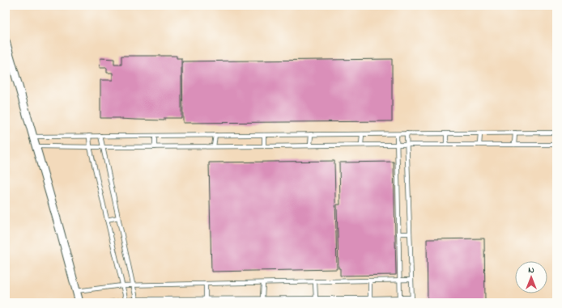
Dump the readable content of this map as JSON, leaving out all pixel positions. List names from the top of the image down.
{
  "north": "top"
}
